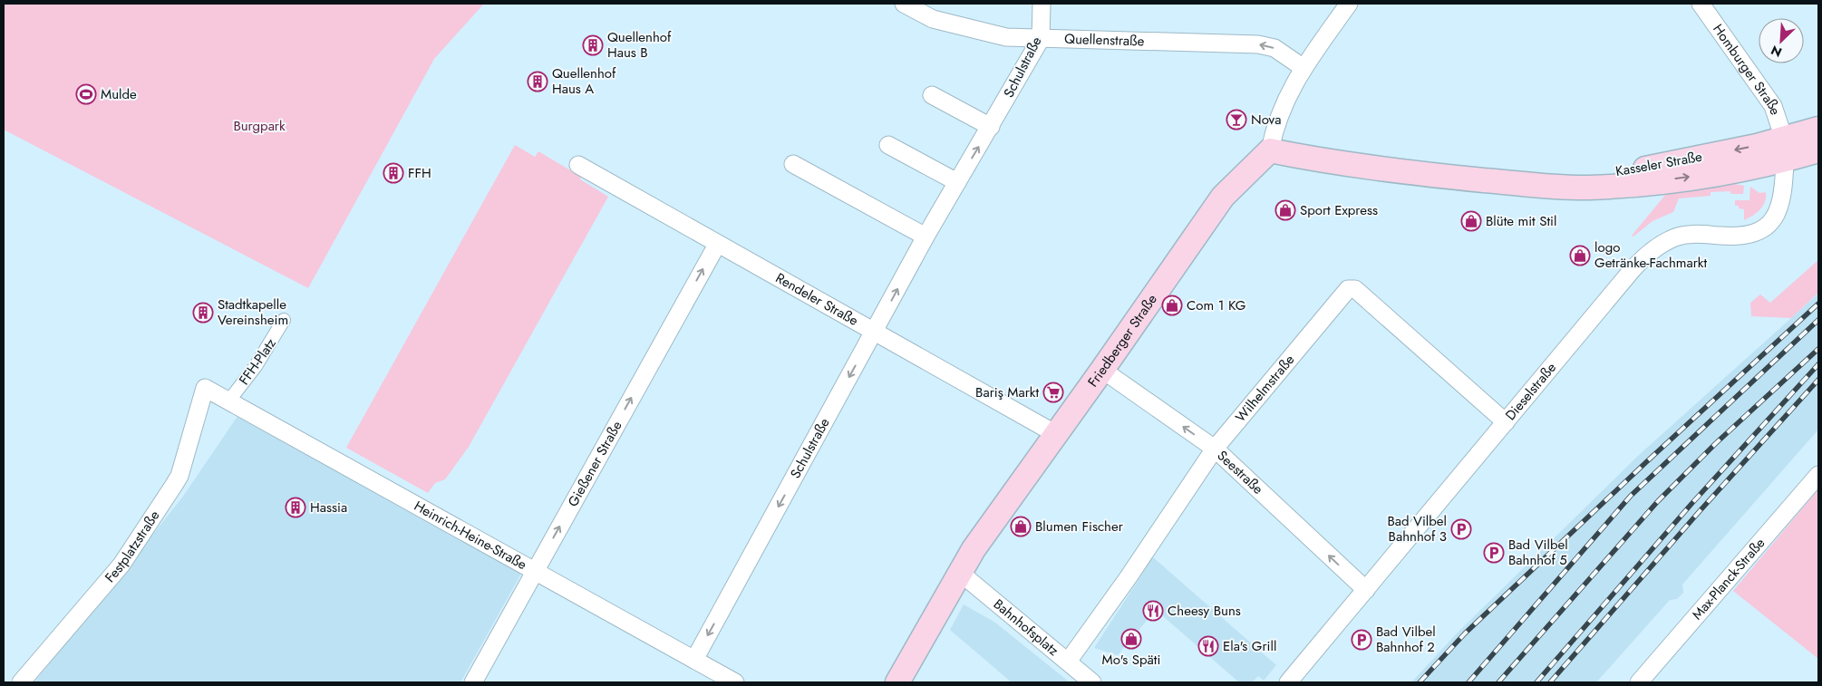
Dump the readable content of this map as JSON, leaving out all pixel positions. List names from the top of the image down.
{
  "streets": {
    "main road": ["Kasseler Straße", "Friedberger Straße"],
    "street": [
      "Quellenstraße",
      "Schulstraße",
      "Homburger Straße",
      "Rendeler Straße",
      "FFH-Platz",
      "Wilhelmstraße",
      "Dieselstraße",
      "Gießener Straße",
      "Seestraße",
      "Heinrich-Heine-Straße",
      "Festplatzstraße",
      "Max-Planck-Straße",
      "Bahnhofsplatz"
    ]
  },
  "crossings": [
    ["Quellenstraße", "Schulstraße"],
    ["Schulstraße", "Rendeler Straße"],
    ["Schulstraße", "Heinrich-Heine-Straße"],
    ["Homburger Straße", "Kasseler Straße"],
    ["Homburger Straße", "Dieselstraße"],
    ["Kasseler Straße", "Friedberger Straße"],
    ["Kasseler Straße", "Dieselstraße"],
    ["Rendeler Straße", "Friedberger Straße"],
    ["Rendeler Straße", "Gießener Straße"],
    ["Friedberger Straße", "Seestraße"],
    ["Friedberger Straße", "Bahnhofsplatz"],
    ["FFH-Platz", "Heinrich-Heine-Straße"],
    ["Wilhelmstraße", "Dieselstraße"],
    ["Wilhelmstraße", "Seestraße"],
    ["Wilhelmstraße", "Bahnhofsplatz"],
    ["Dieselstraße", "Seestraße"],
    ["Gießener Straße", "Heinrich-Heine-Straße"],
    ["Heinrich-Heine-Straße", "Festplatzstraße"]
  ],
  "one_way": ["Quellenstraße", "Gießener Straße", "Seestraße"],
  "parks": ["Burgpark"],
  "places": {
    "building": [
      "Quellenhof Haus B",
      "Quellenhof Haus A",
      "FFH",
      "Stadtkapelle Vereinsheim",
      "Hassia"
    ],
    "sports": ["Mulde"],
    "bar": ["Nova"],
    "shop": [
      "Sport Express",
      "Blüte mit Stil",
      "logo Getränke-Fachmarkt",
      "Com 1 KG",
      "Blumen Fischer",
      "Mo's Späti"
    ],
    "supermarket": ["Bariş Markt"],
    "parking": ["Bad Vilbel Bahnhof 3", "Bad Vilbel Bahnhof 5", "Bad Vilbel Bahnhof 2"],
    "restaurant": ["Cheesy Buns", "Ela's Grill"]
  },
  "north": "bottom left"
}
